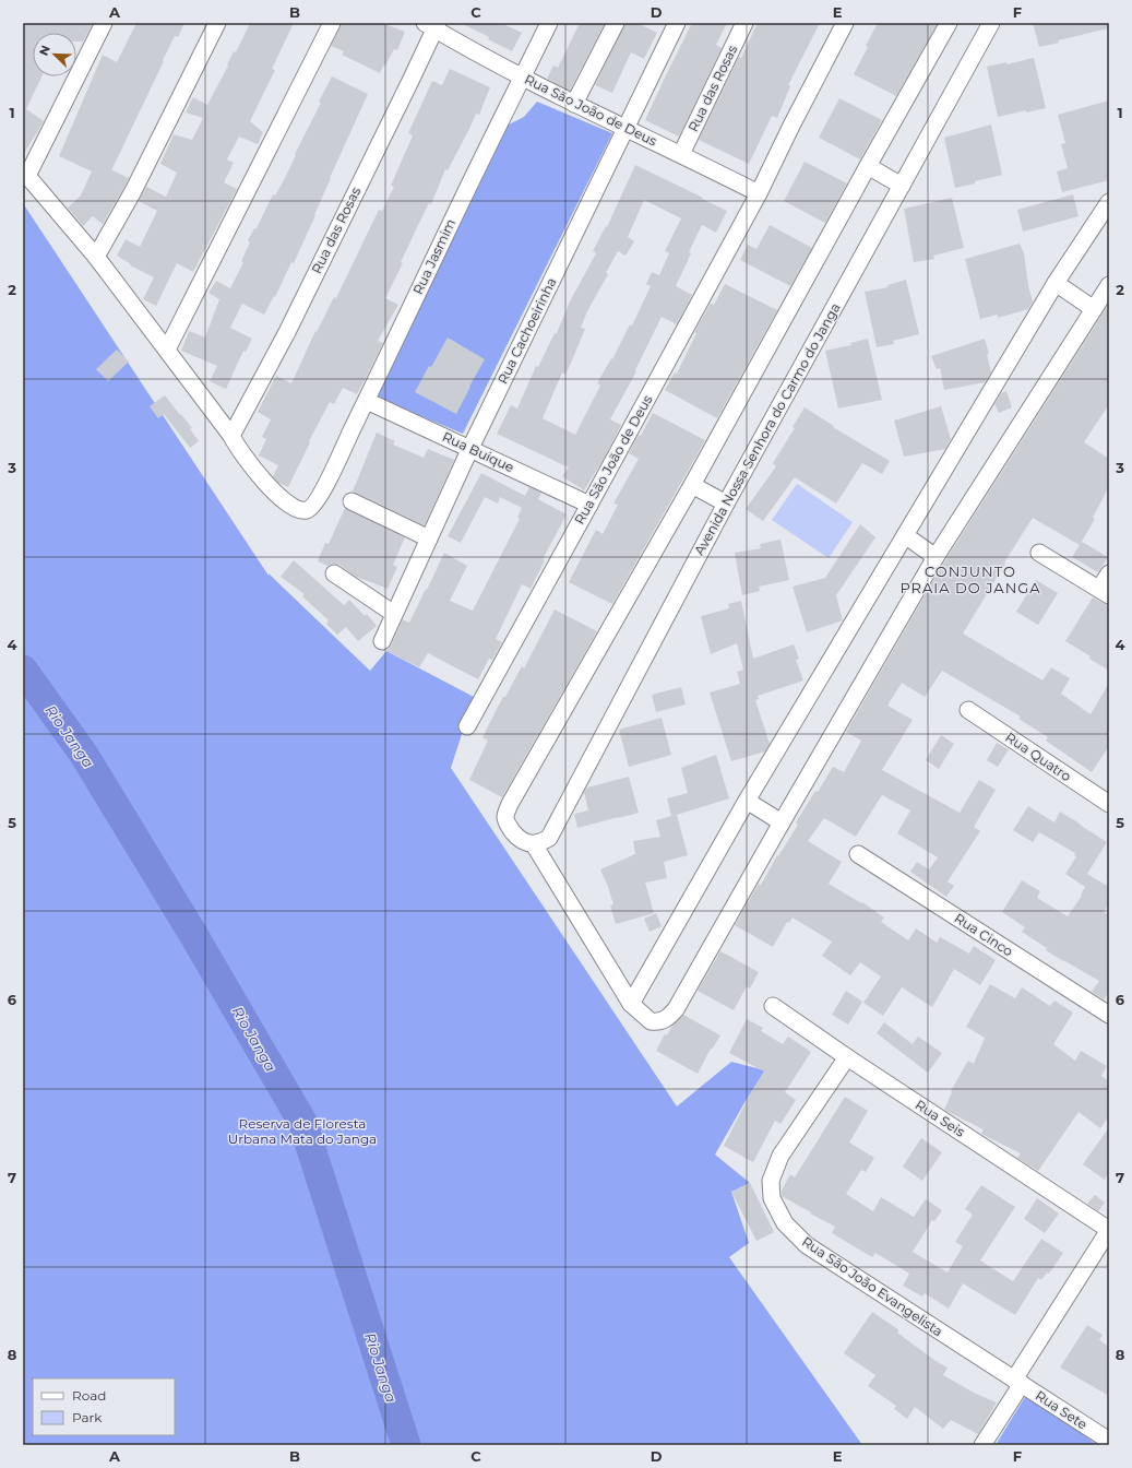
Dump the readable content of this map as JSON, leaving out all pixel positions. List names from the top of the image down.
{
  "streets": {
    "street": [
      "Rua das Rosas",
      "Rua São João de Deus",
      "Rua Jasmim",
      "Rua Cachoeirinha",
      "Avenida Nossa Senhora do Carmo do Janga",
      "Rua Buique",
      "Rua Quatro",
      "Rua Cinco",
      "Rua Seis",
      "Rua São João Evangelista",
      "Rua Sete"
    ]
  },
  "crossings": [
    ["Rua das Rosas", "Rua São João de Deus"],
    ["Rua das Rosas", "Rua Jasmim"],
    ["Rua São João de Deus", "Rua Jasmim"],
    ["Rua São João de Deus", "Rua Cachoeirinha"],
    ["Rua São João de Deus", "Rua Buique"],
    ["Rua Jasmim", "Rua Buique"],
    ["Rua Cachoeirinha", "Rua Buique"],
    ["Rua Seis", "Rua São João Evangelista"],
    ["Rua São João Evangelista", "Rua Sete"]
  ],
  "districts": ["CONJUNTO PRAIA DO JANGA"],
  "water": ["Rio Janga"],
  "parks": ["Reserva de Floresta Urbana Mata do Janga"],
  "legend": ["Road", "Park"],
  "north": "top left",
  "grid": {
    "columns": [
      "A",
      "B",
      "C",
      "D",
      "E",
      "F"
    ],
    "rows": [
      "1",
      "2",
      "3",
      "4",
      "5",
      "6",
      "7",
      "8"
    ]
  }
}
